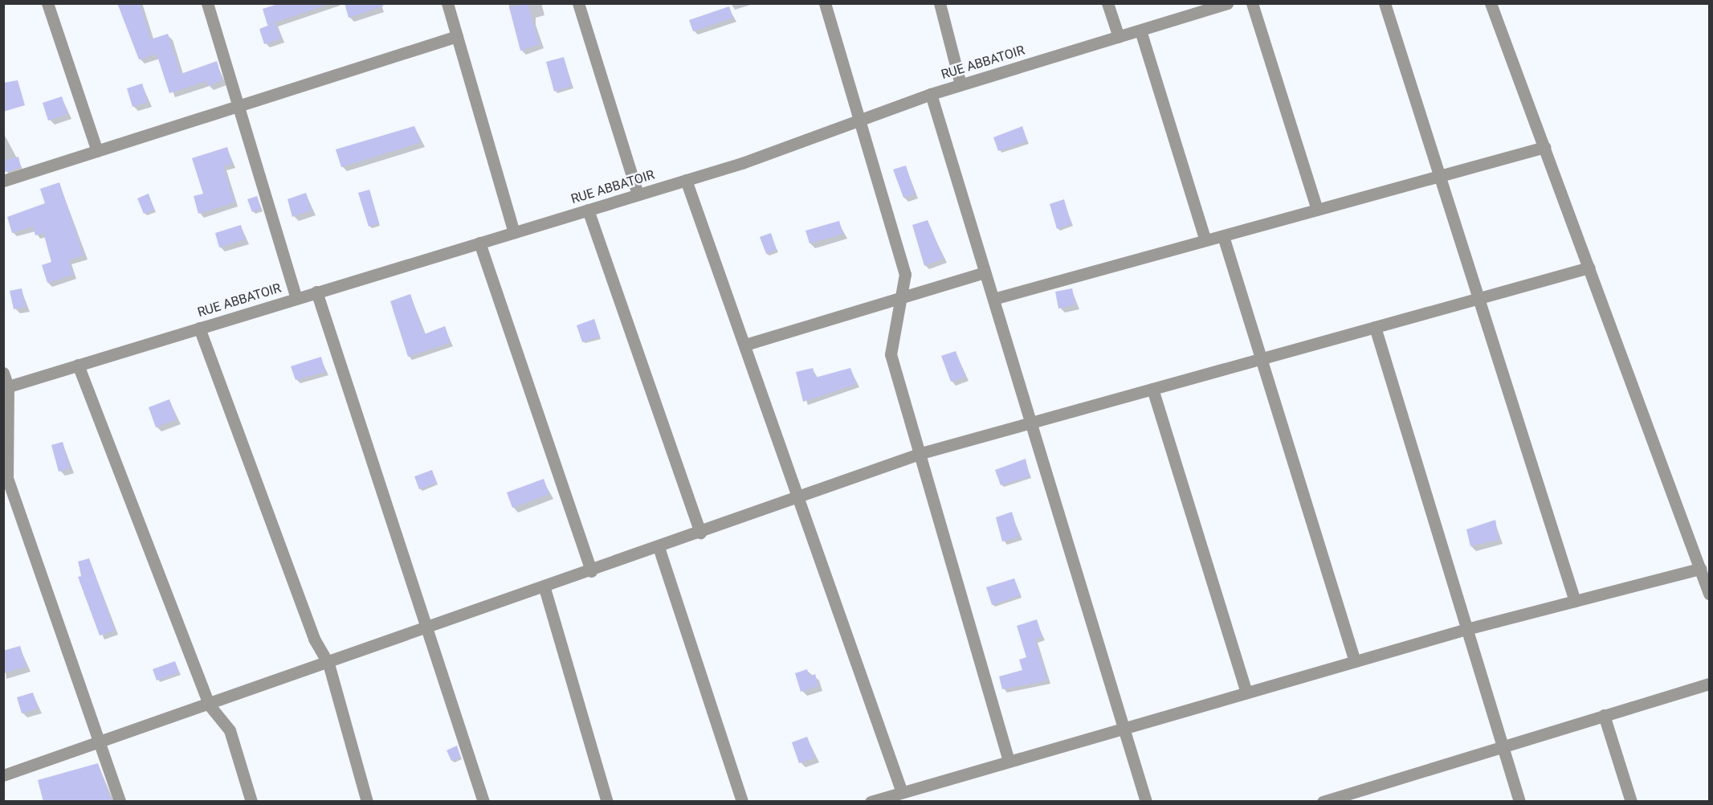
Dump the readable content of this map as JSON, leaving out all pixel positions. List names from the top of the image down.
{
  "streets": {
    "street": ["RUE ABBATOIR"]
  }
}
